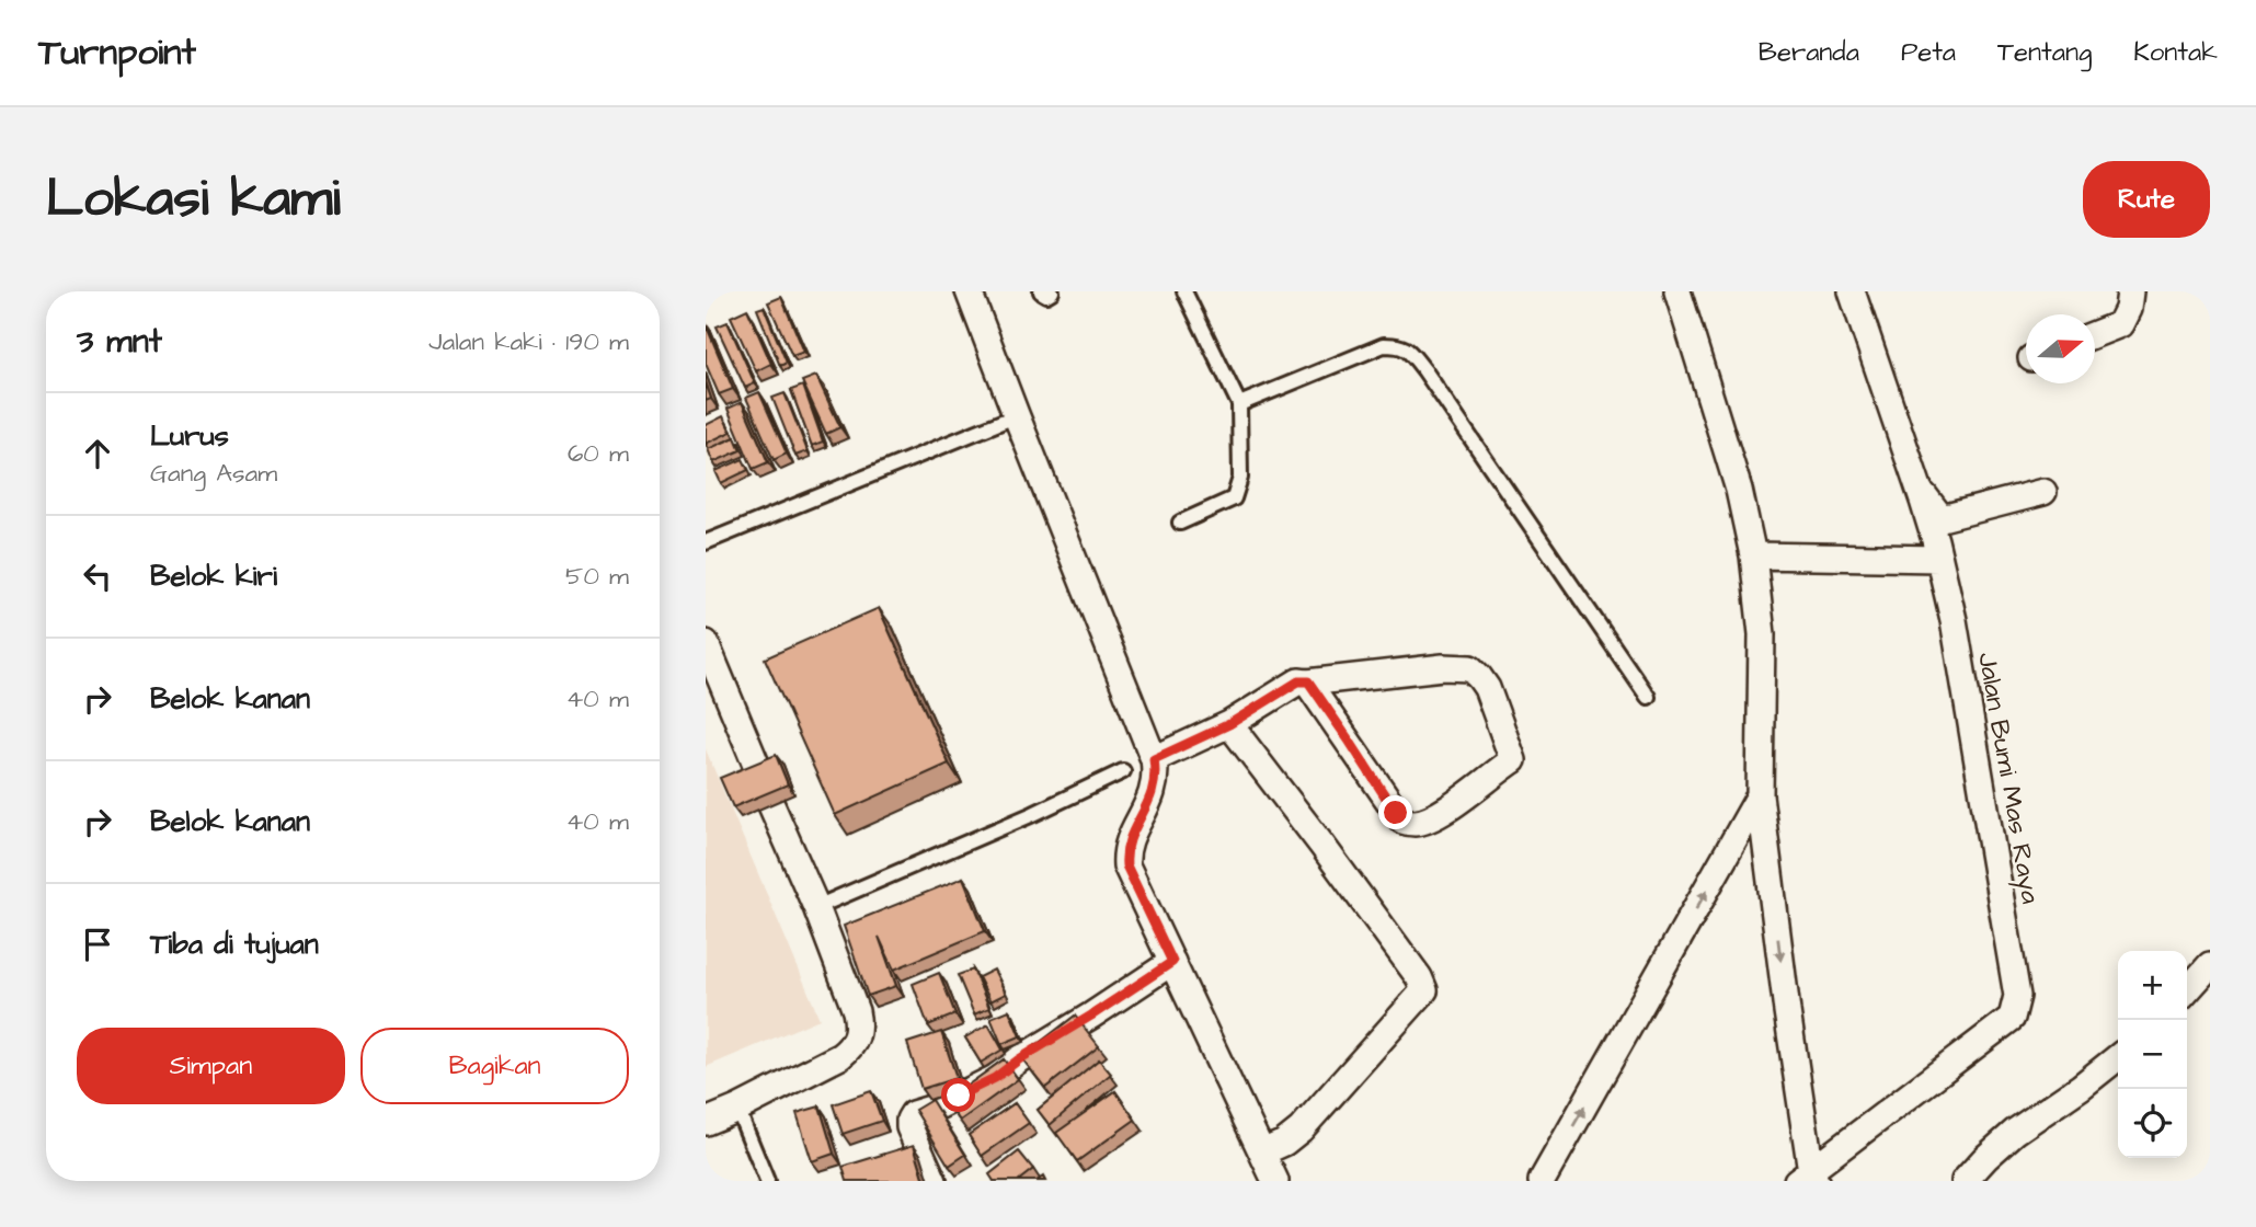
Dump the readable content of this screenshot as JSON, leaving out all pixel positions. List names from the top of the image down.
{
  "streets": {
    "street": ["Jalan Bumi Mas Raya"]
  },
  "north": "right",
  "page": {
    "header": "Turnpoint",
    "nav": [
      "Beranda",
      "Peta",
      "Tentang",
      "Kontak"
    ],
    "buttons": [
      "Rute",
      ["Simpan", "Bagikan"]
    ],
    "title": "Lokasi kami",
    "heading": ["3 mnt", "Jalan kaki · 190 m"],
    "list": [
      ["Lurus", "Gang Asam", "60 m"],
      ["Belok kiri", "50 m"],
      ["Belok kanan", "40 m"],
      ["Belok kanan", "40 m"],
      "Tiba di tujuan"
    ],
    "map_buttons": ["+", "−"]
  }
}
